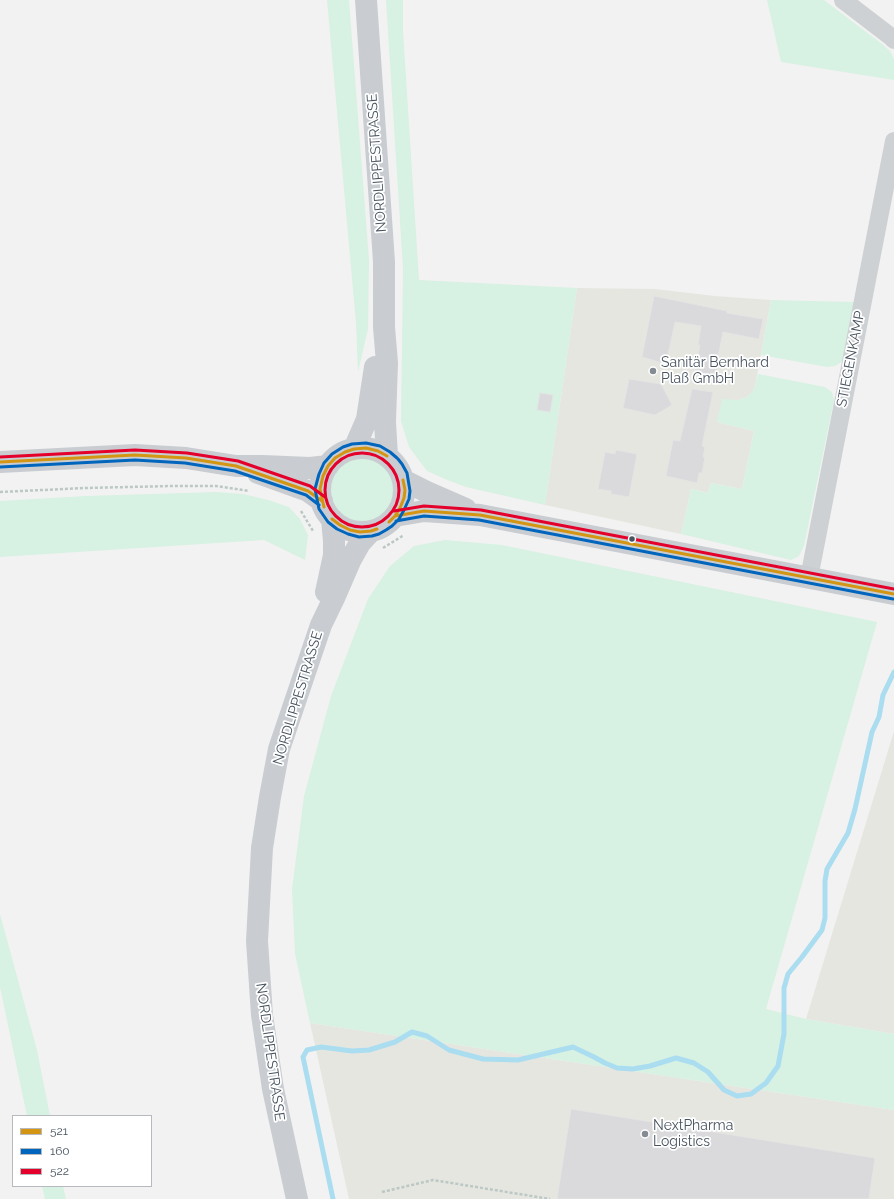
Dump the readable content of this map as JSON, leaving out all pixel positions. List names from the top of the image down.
{
  "streets": {
    "main road": ["NORDLIPPESTRASSE"],
    "street": ["STIEGENKAMP"]
  },
  "places": ["Sanitär Bernhard Plaß GmbH", "NextPharma Logistics"],
  "lines": ["transit line 160", "transit line 521", "transit line 522"],
  "legend": ["521", "160", "522"]
}
